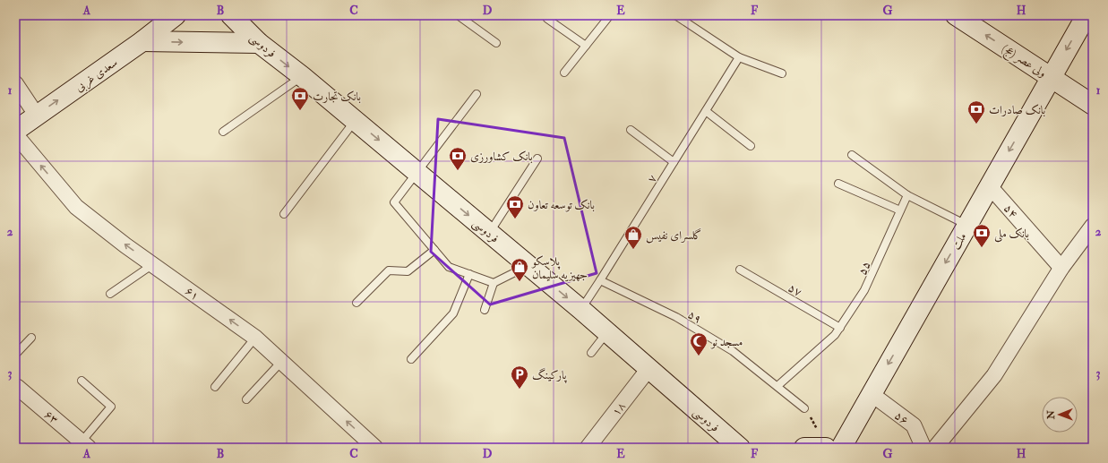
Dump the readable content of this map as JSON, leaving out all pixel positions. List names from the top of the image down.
{
  "streets": {
    "main road": [
      "فردوسی",
      "ولی عصر (عج)",
      "سعدی غربی",
      "ملت"
    ],
    "street": [
      "۵۴",
      "۶۱",
      "۱۸",
      "۶۳",
      "۵۶"
    ],
    "lane": [
      "۷",
      "۵۵",
      "۵۷",
      "۵۹"
    ]
  },
  "crossings": [
    ["فردوسی", "۷"],
    ["فردوسی", "۱۸"],
    ["ولی عصر (عج)", "ملت"],
    ["۷", "۵۹"],
    ["۵۴", "ملت"],
    ["ملت", "۵۶"],
    ["۵۵", "۵۷"],
    ["۵۵", "۵۹"]
  ],
  "one_way": [
    "فردوسی",
    "ولی عصر (عج)",
    "سعدی غربی",
    "ملت",
    "۶۱"
  ],
  "places": {
    "bank": [
      "بانک تجارت",
      "بانک صادرات",
      "بانک کشاورزی",
      "بانک توسعه تعاون",
      "بانک ملی"
    ],
    "shop": ["گلسرای نفیس", "پلاسکو جهیزیه سلیمان"],
    "mosque": ["مسجد نو"],
    "parking": ["پارکینگ"]
  },
  "north": "left",
  "grid": {
    "columns": [
      "A",
      "B",
      "C",
      "D",
      "E",
      "F",
      "G",
      "H"
    ],
    "rows": ["1", "2", "3"]
  }
}
